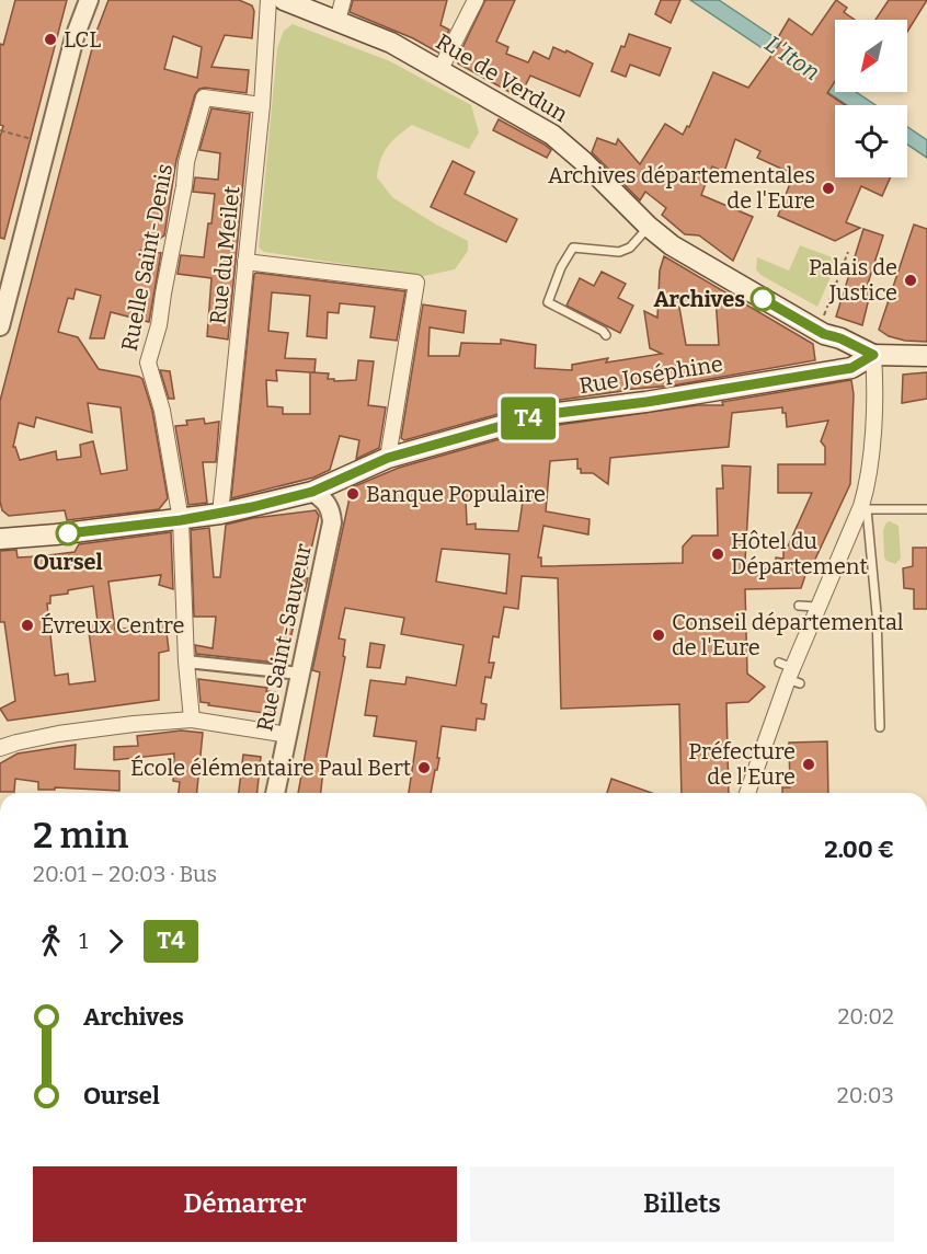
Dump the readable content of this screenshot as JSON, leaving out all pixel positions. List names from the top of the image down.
{
  "streets": {
    "main road": ["Rue de Verdun", "Rue Joséphine"],
    "street": ["Rue du Meilet", "Ruelle Saint-Denis", "Rue Saint-Sauveur"]
  },
  "crossings": [
    ["Rue de Verdun", "Rue Joséphine"],
    ["Rue du Meilet", "Ruelle Saint-Denis"],
    ["Rue du Meilet", "Rue Joséphine"],
    ["Ruelle Saint-Denis", "Rue Joséphine"],
    ["Rue Joséphine", "Rue Saint-Sauveur"]
  ],
  "water": ["L'Iton"],
  "places": [
    "LCL",
    "Archives départementales de l'Eure",
    "Palais de Justice",
    "Archives",
    "Banque Populaire",
    "Oursel",
    "Hôtel du Département",
    "Évreux Centre",
    "Conseil départemental de l'Eure",
    "Préfecture de l'Eure",
    "École élémentaire Paul Bert"
  ],
  "lines": ["bus line T4"],
  "north": "bottom left",
  "page": {
    "on_map": "T4",
    "heading": ["2 min", "20:01 – 20:03 · Bus", "2.00 €"],
    "legs": ["1", "T4"],
    "list": [
      {
        "name": "Archives",
        "value": "20:02"
      },
      {
        "name": "Oursel",
        "value": "20:03"
      }
    ],
    "buttons": ["Démarrer", "Billets"]
  }
}
